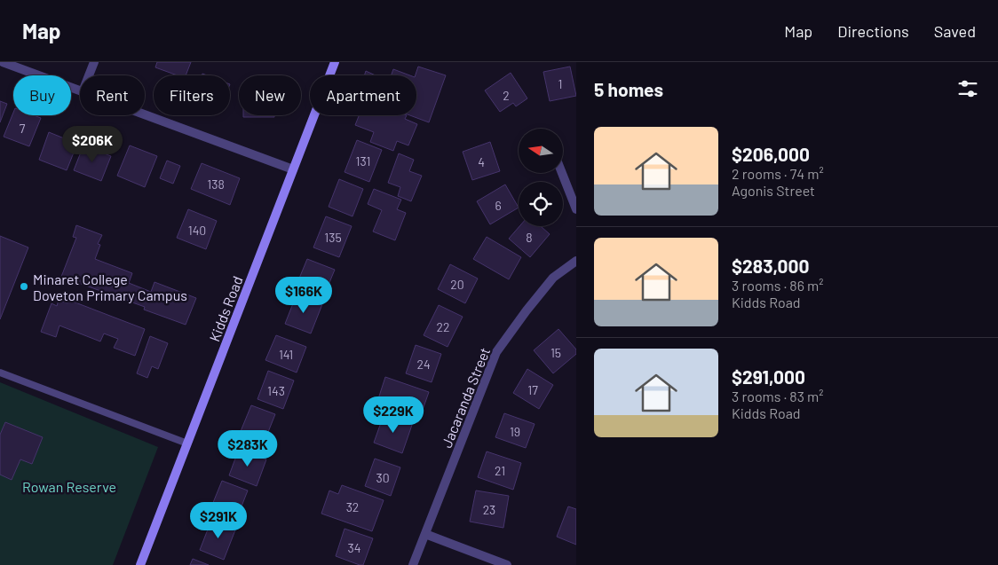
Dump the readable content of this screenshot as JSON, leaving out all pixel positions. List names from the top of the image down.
{
  "streets": {
    "main road": ["Kidds Road"],
    "street": ["Jacaranda Street"]
  },
  "parks": ["Rowan Reserve"],
  "places": ["Minaret College Doveton Primary Campus"],
  "house_numbers": [
    "1",
    "2",
    "7",
    "131",
    "4",
    "138",
    "6",
    "140",
    "135",
    "8",
    "20",
    "22",
    "15",
    "141",
    "24",
    "17",
    "143",
    "19",
    "21",
    "30",
    "32",
    "23",
    "34"
  ],
  "north": "left",
  "page": {
    "header": "Map",
    "nav": ["Map", "Directions", "Saved"],
    "heading": "5 homes",
    "chip": [
      "Buy",
      "Rent",
      "Filters",
      "New",
      "Apartment"
    ],
    "list": [
      {
        "name": "$206,000",
        "note": "2 rooms · 74 m² · Agonis Street"
      },
      {
        "name": "$283,000",
        "note": "3 rooms · 86 m² · Kidds Road"
      },
      {
        "name": "$291,000",
        "note": "3 rooms · 83 m² · Kidds Road"
      }
    ],
    "price": [
      "$206K",
      "$166K",
      "$229K",
      "$283K",
      "$291K"
    ]
  }
}
